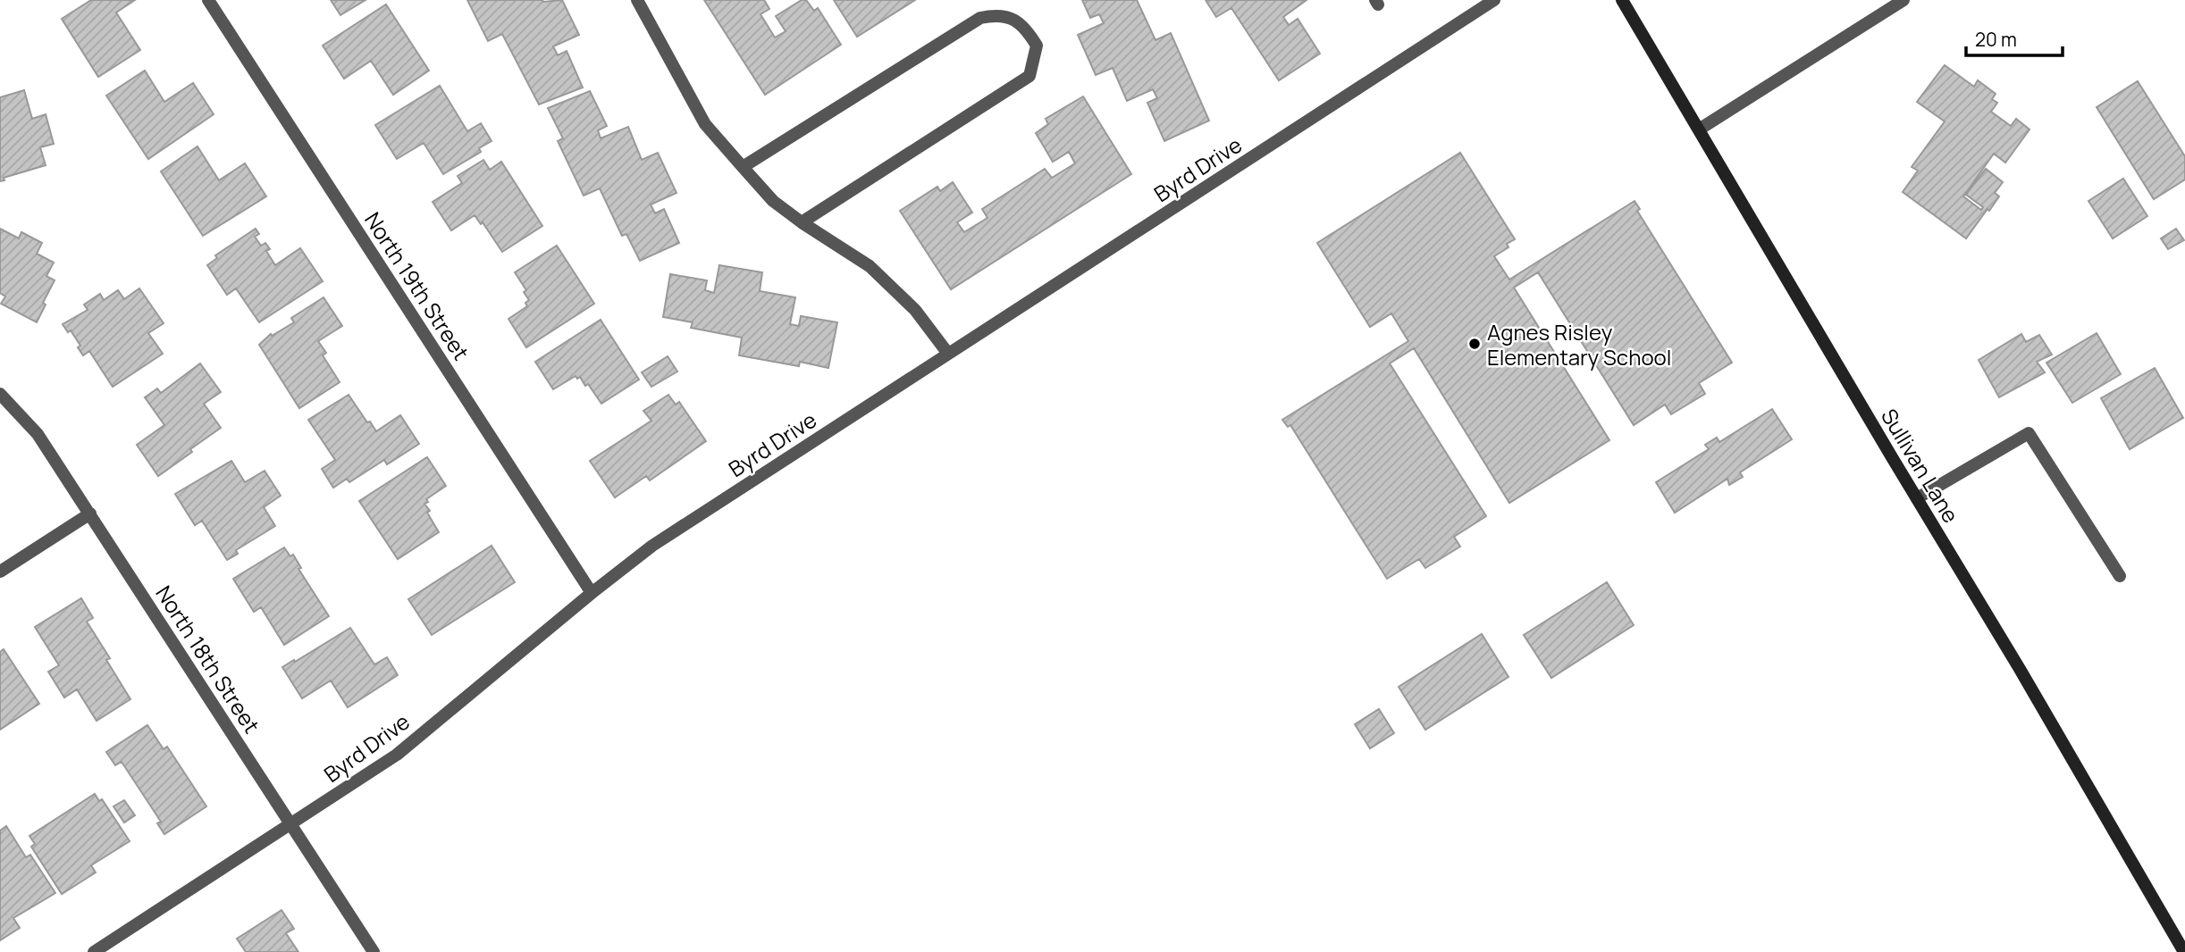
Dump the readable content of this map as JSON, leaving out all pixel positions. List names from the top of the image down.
{
  "streets": {
    "street": [
      "Byrd Drive",
      "North 19th Street",
      "Sullivan Lane",
      "North 18th Street"
    ]
  },
  "crossings": [
    ["Byrd Drive", "North 19th Street"],
    ["Byrd Drive", "North 18th Street"]
  ],
  "places": ["Agnes Risley Elementary School"],
  "scale_bar": "20 m"
}
